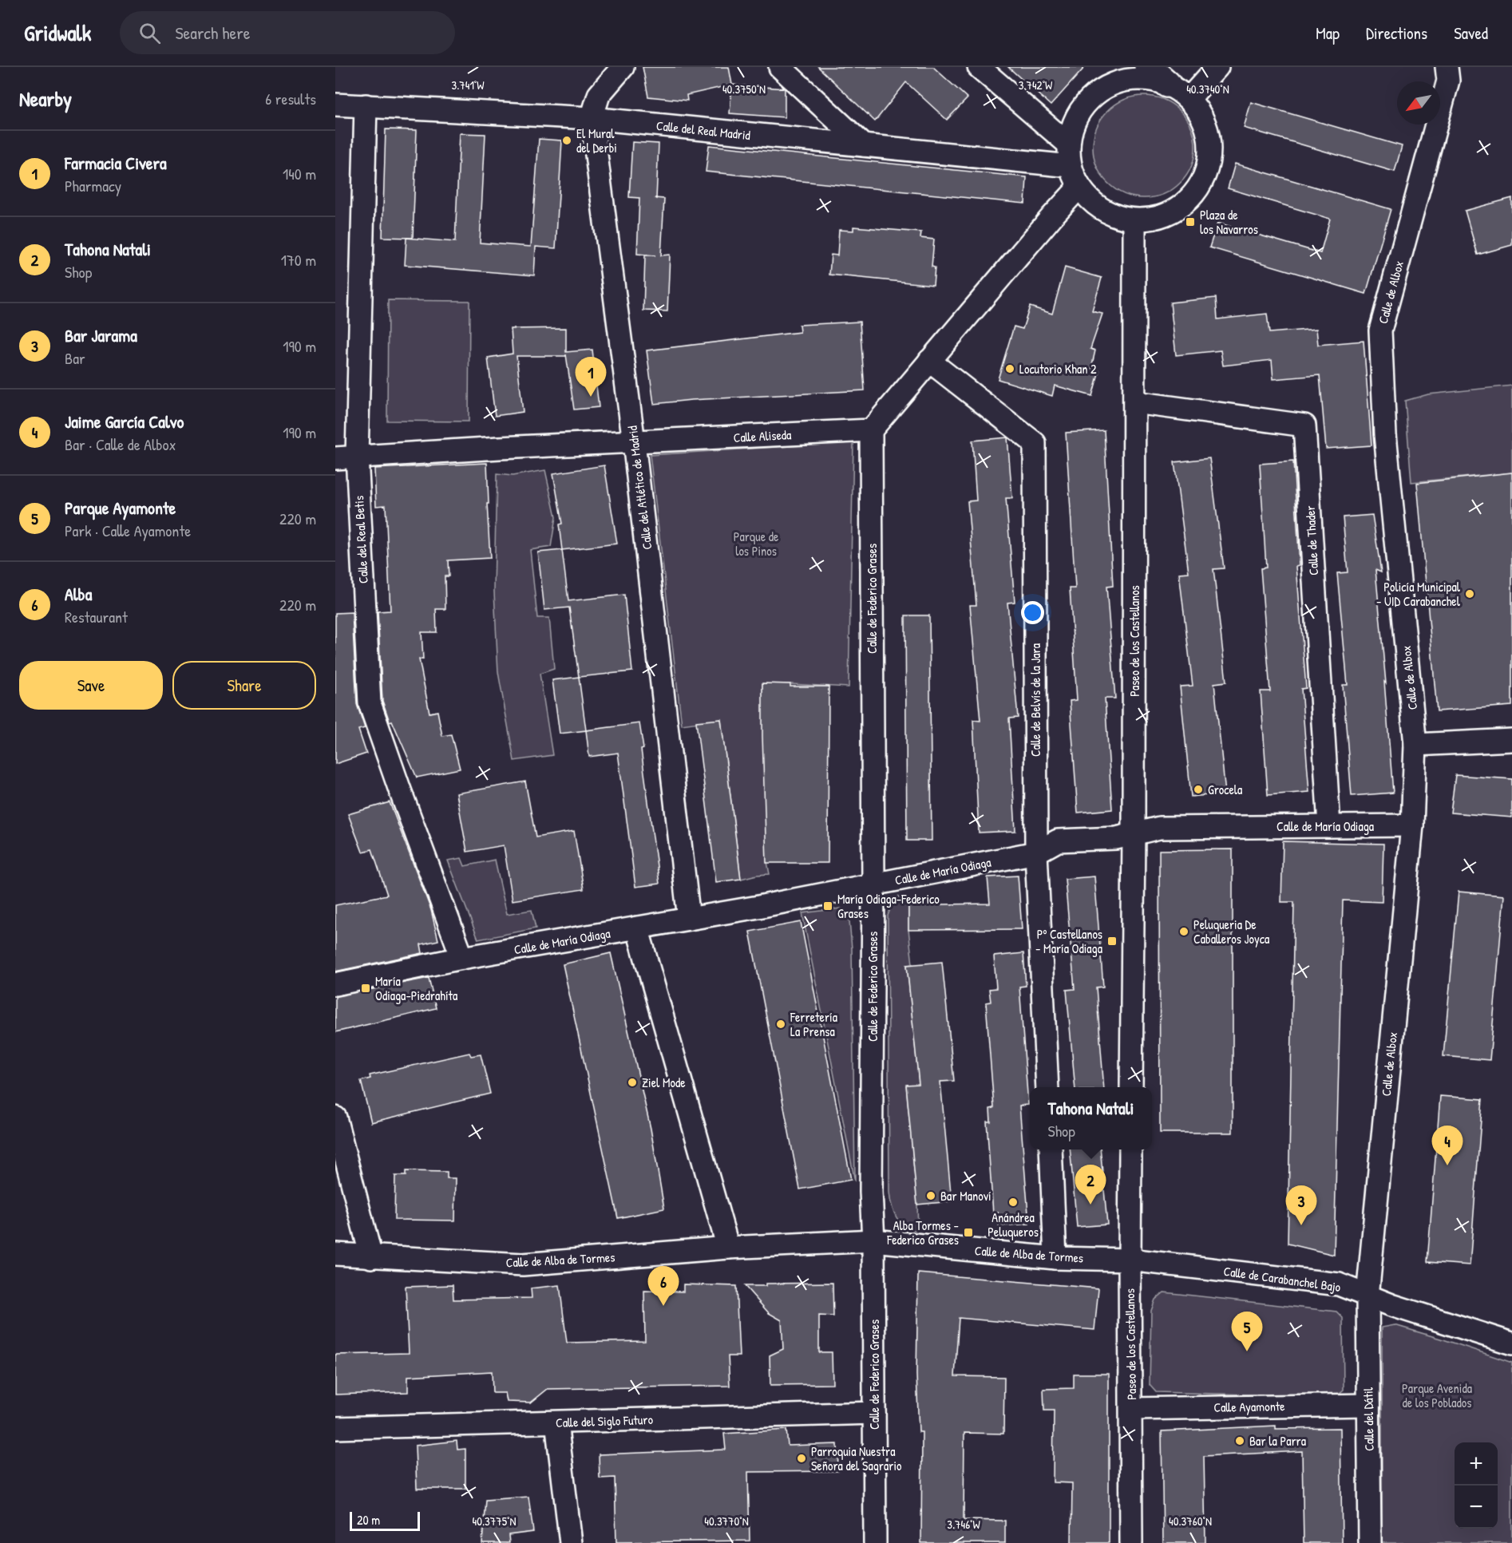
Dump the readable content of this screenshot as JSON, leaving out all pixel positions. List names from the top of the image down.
{
  "streets": {
    "street": [
      "Calle del Real Madrid",
      "Calle de Albox",
      "Calle Aliseda",
      "Calle del Atlético de Madrid",
      "Calle del Real Betis",
      "Calle de Thader",
      "Calle de Federico Grases",
      "Paseo de los Castellanos",
      "Calle de Belvís de la Jara",
      "Calle de María Odiaga",
      "Calle de Alba de Tormes",
      "Calle de Carabanchel Bajo",
      "Calle Ayamonte",
      "Calle del Dátil",
      "Calle del Siglo Futuro"
    ]
  },
  "crossings": [
    ["Calle del Real Madrid", "Calle del Atlético de Madrid"],
    ["Calle del Real Madrid", "Calle del Real Betis"],
    ["Calle del Real Madrid", "Paseo de los Castellanos"],
    ["Calle de Albox", "Calle de María Odiaga"],
    ["Calle de Albox", "Calle de Carabanchel Bajo"],
    ["Calle de Albox", "Calle del Dátil"],
    ["Calle Aliseda", "Calle del Atlético de Madrid"],
    ["Calle Aliseda", "Calle del Real Betis"],
    ["Calle Aliseda", "Calle de Federico Grases"],
    ["Calle del Atlético de Madrid", "Calle de María Odiaga"],
    ["Calle del Real Betis", "Calle de María Odiaga"],
    ["Calle de Thader", "Paseo de los Castellanos"],
    ["Calle de Thader", "Calle de María Odiaga"],
    ["Calle de Federico Grases", "Calle de María Odiaga"],
    ["Calle de Federico Grases", "Calle de Alba de Tormes"],
    ["Calle de Federico Grases", "Calle del Siglo Futuro"],
    ["Paseo de los Castellanos", "Calle de María Odiaga"],
    ["Paseo de los Castellanos", "Calle de Alba de Tormes"],
    ["Paseo de los Castellanos", "Calle de Carabanchel Bajo"],
    ["Paseo de los Castellanos", "Calle Ayamonte"],
    ["Calle de Belvís de la Jara", "Calle de María Odiaga"],
    ["Calle de Alba de Tormes", "Calle de Carabanchel Bajo"],
    ["Calle de Carabanchel Bajo", "Calle del Dátil"],
    ["Calle Ayamonte", "Calle del Dátil"]
  ],
  "parks": ["Parque de los Pinos", "Parque Avenida de los Poblados"],
  "places": {
    "other": [
      "El Mural del Derbi",
      "Locutorio Khan 2",
      "Policía Municipal - UID Carabanchel",
      "Grocela",
      "Peluqueria De Caballeros Joyca",
      "Ferretería La Prensa",
      "Ziel Mode",
      "Bar Manoví",
      "Anándrea Peluqueros",
      "Bar la Parra",
      "Parroquia Nuestra Señora del Sagrario"
    ],
    "transit": [
      "Plaza de los Navarros",
      "María Odiaga-Federico Grases",
      "Pº Castellanos - María Odiaga",
      "María Odiaga-Piedrahíta",
      "Alba Tormes - Federico Grases"
    ]
  },
  "scale_bar": "20 m",
  "north": "bottom left",
  "page": {
    "header": "Gridwalk",
    "search": "Search here",
    "nav": ["Map", "Directions", "Saved"],
    "heading": ["Nearby", "6 results"],
    "list": [
      {
        "mark": "1",
        "name": "Farmacia Civera",
        "note": "Pharmacy",
        "value": "140 m"
      },
      {
        "mark": "2",
        "name": "Tahona Natali",
        "note": "Shop",
        "value": "170 m"
      },
      {
        "mark": "3",
        "name": "Bar Jarama",
        "note": "Bar",
        "value": "190 m"
      },
      {
        "mark": "4",
        "name": "Jaime García Calvo",
        "note": "Bar · Calle de Albox",
        "value": "190 m"
      },
      {
        "mark": "5",
        "name": "Parque Ayamonte",
        "note": "Park · Calle Ayamonte",
        "value": "220 m"
      },
      {
        "mark": "6",
        "name": "Alba",
        "note": "Restaurant",
        "value": "220 m"
      }
    ],
    "pins": [
      "1",
      "4",
      "2",
      "3",
      "6",
      "5"
    ],
    "buttons": ["Save", "Share"],
    "popup": ["Tahona Natali", "Shop"],
    "map_buttons": ["+", "−"],
    "scale": "20 m"
  },
  "coordinates": [
    "3.741°W",
    "3.742°W",
    "40.3750°N",
    "40.3740°N",
    "40.3775°N",
    "40.3770°N",
    "40.3760°N",
    "3.746°W"
  ]
}
